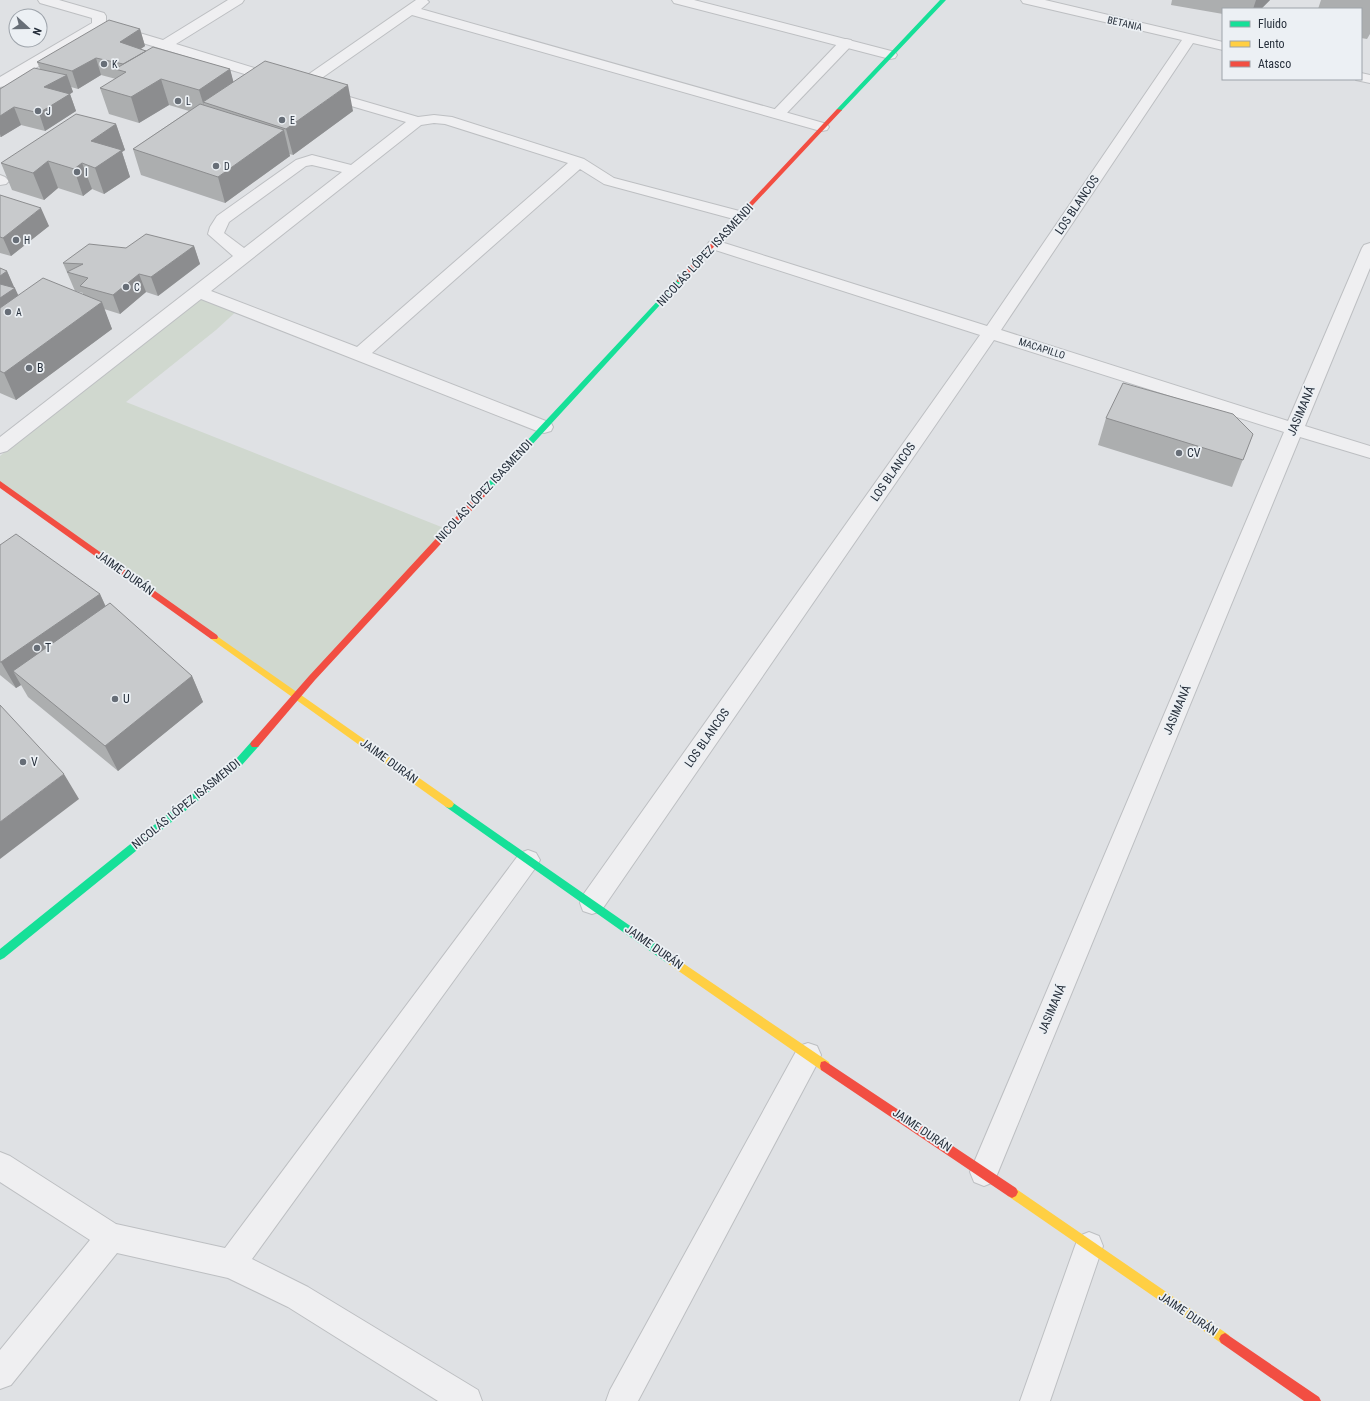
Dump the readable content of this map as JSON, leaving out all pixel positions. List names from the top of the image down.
{
  "streets": {
    "street": [
      "BETANIA",
      "LOS BLANCOS",
      "NICOLÁS LÓPEZ ISASMENDI",
      "MACAPILLO",
      "JASIMANÁ",
      "JAIME DURÁN"
    ]
  },
  "crossings": [
    ["BETANIA", "LOS BLANCOS"],
    ["LOS BLANCOS", "MACAPILLO"],
    ["LOS BLANCOS", "JAIME DURÁN"],
    ["NICOLÁS LÓPEZ ISASMENDI", "MACAPILLO"],
    ["NICOLÁS LÓPEZ ISASMENDI", "JAIME DURÁN"],
    ["MACAPILLO", "JASIMANÁ"],
    ["JASIMANÁ", "JAIME DURÁN"]
  ],
  "places": [
    "K",
    "L",
    "J",
    "E",
    "D",
    "I",
    "H",
    "C",
    "A",
    "B",
    "CV",
    "T",
    "U",
    "V"
  ],
  "legend": ["Fluido", "Lento", "Atasco"],
  "north": "right"
}
